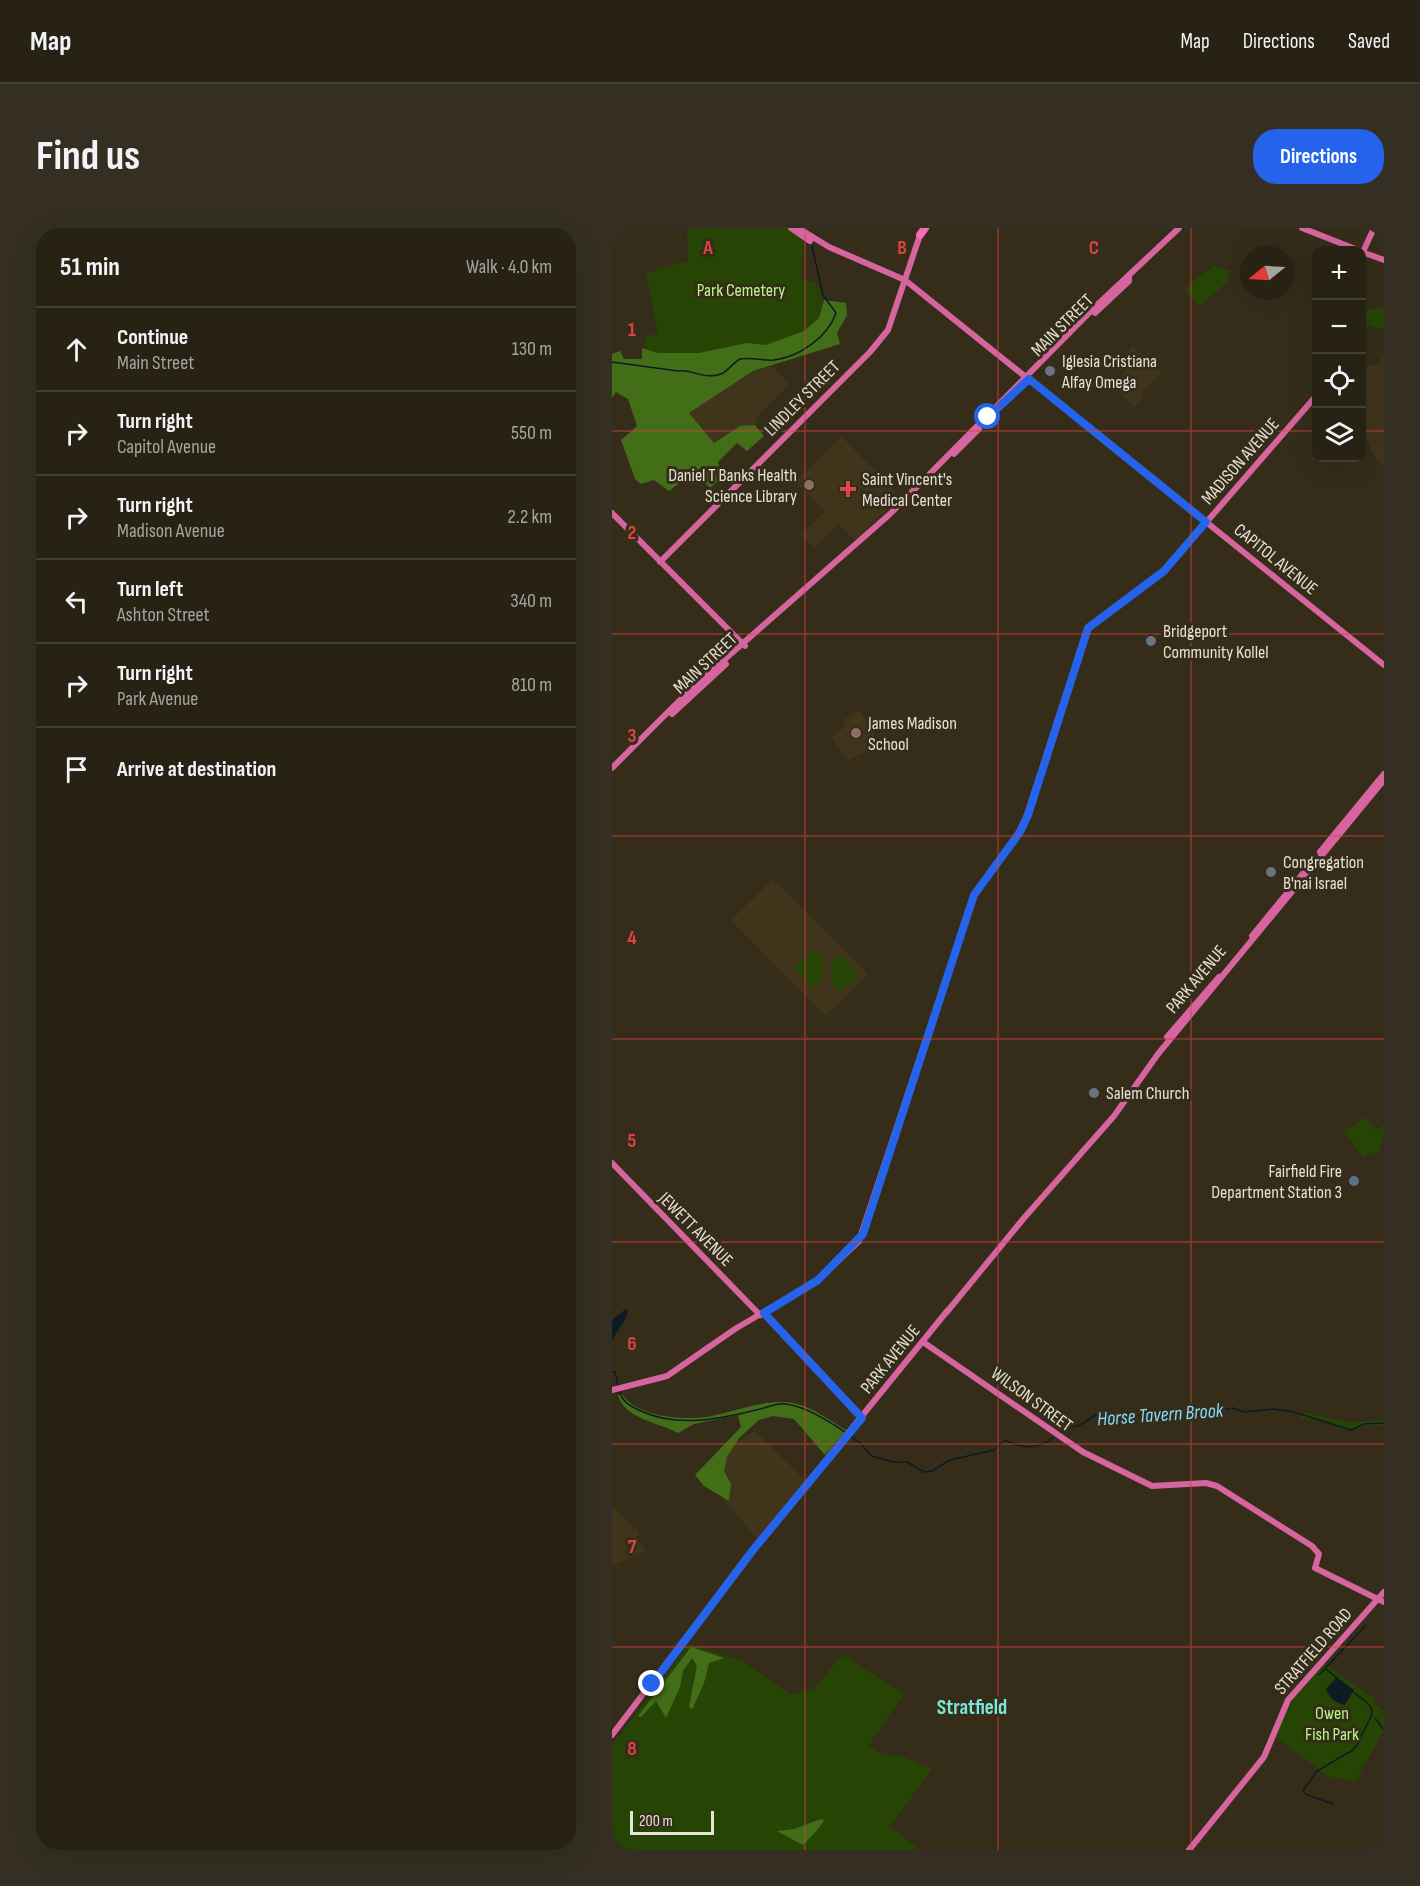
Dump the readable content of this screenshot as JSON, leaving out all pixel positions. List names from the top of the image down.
{
  "streets": {
    "main road": [
      "MAIN STREET",
      "LINDLEY STREET",
      "MADISON AVENUE",
      "CAPITOL AVENUE",
      "PARK AVENUE",
      "JEWETT AVENUE",
      "WILSON STREET",
      "STRATFIELD ROAD"
    ]
  },
  "crossings": [
    ["MAIN STREET", "CAPITOL AVENUE"],
    ["LINDLEY STREET", "CAPITOL AVENUE"],
    ["MADISON AVENUE", "CAPITOL AVENUE"],
    ["MADISON AVENUE", "JEWETT AVENUE"],
    ["PARK AVENUE", "JEWETT AVENUE"],
    ["PARK AVENUE", "WILSON STREET"],
    ["WILSON STREET", "STRATFIELD ROAD"]
  ],
  "districts": ["Stratfield"],
  "water": ["Horse Tavern Brook"],
  "parks": ["Park Cemetery", "Owen Fish Park"],
  "places": {
    "other": [
      "Iglesia Cristiana Alfay Omega",
      "Daniel T Banks Health Science Library",
      "Bridgeport Community Kollel",
      "James Madison School",
      "Congregation B'nai Israel",
      "Salem Church",
      "Fairfield Fire Department Station 3"
    ],
    "health": ["Saint Vincent's Medical Center"]
  },
  "scale_bar": "200 m",
  "north": "left",
  "page": {
    "header": "Map",
    "nav": ["Map", "Directions", "Saved"],
    "buttons": "Directions",
    "title": "Find us",
    "heading": ["51 min", "Walk · 4.0 km"],
    "map_buttons": ["+", "−"],
    "list": [
      ["Continue", "Main Street", "130 m"],
      ["Turn right", "Capitol Avenue", "550 m"],
      ["Turn right", "Madison Avenue", "2.2 km"],
      ["Turn left", "Ashton Street", "340 m"],
      ["Turn right", "Park Avenue", "810 m"],
      "Arrive at destination"
    ],
    "scale": "200 m"
  },
  "grid": {
    "columns": ["A", "B", "C"],
    "rows": [
      "1",
      "2",
      "3",
      "4",
      "5",
      "6",
      "7",
      "8"
    ]
  }
}
